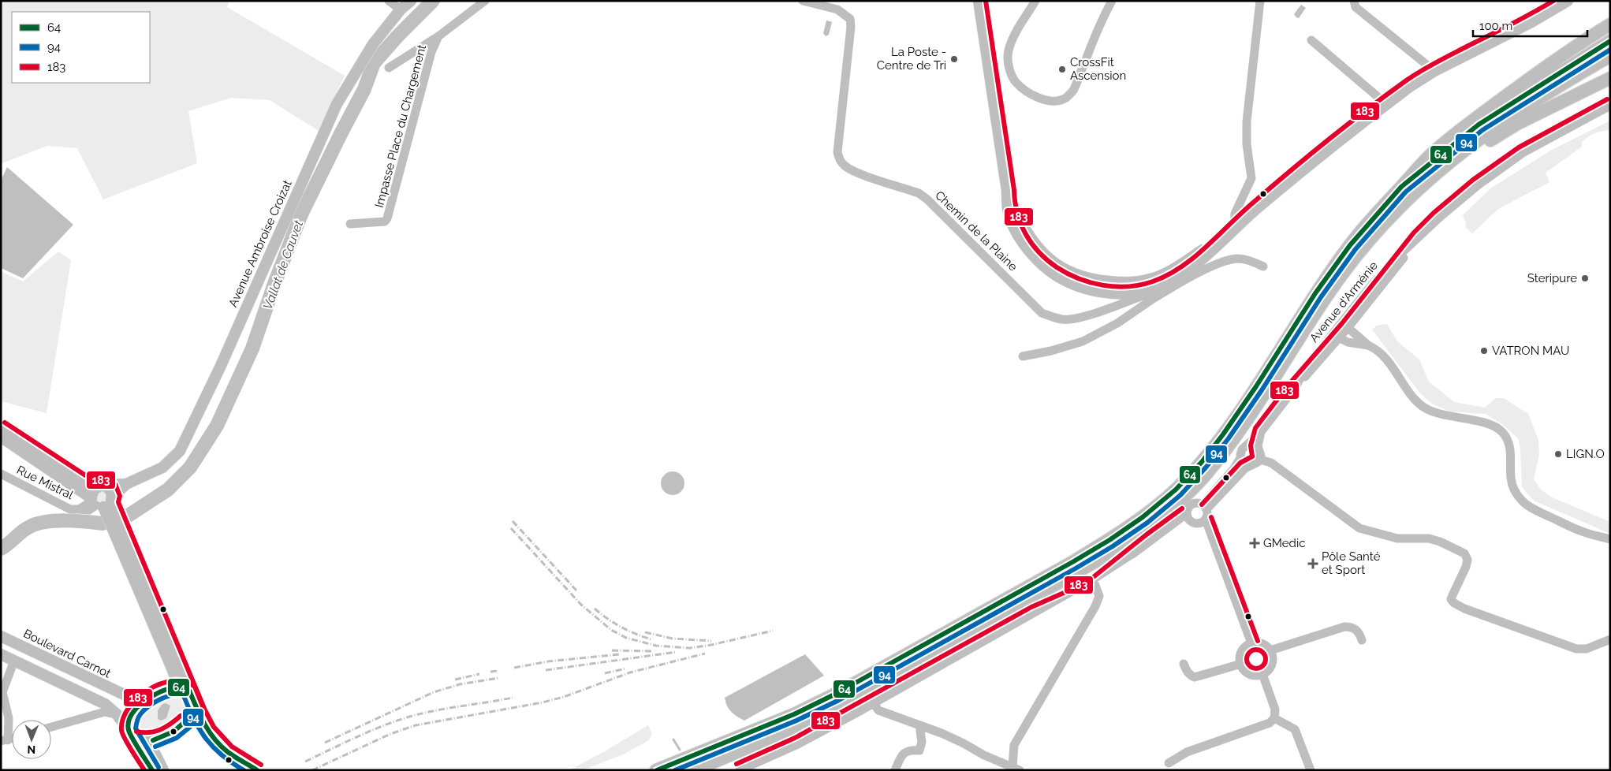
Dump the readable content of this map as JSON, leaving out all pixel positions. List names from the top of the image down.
{
  "streets": {
    "main road": ["Avenue Ambroise Croizat", "Boulevard Carnot"],
    "street": [
      "Impasse Place du Chargement",
      "Chemin de la Plaine",
      "Avenue d'Arménie",
      "Rue Mistral"
    ]
  },
  "crossings": [
    ["Avenue Ambroise Croizat", "Rue Mistral"]
  ],
  "water": ["Vallat de Cauvet"],
  "places": {
    "other": [
      "La Poste - Centre de Tri",
      "CrossFit Ascension",
      "Steripure",
      "VATRON MAU",
      "LIGN.O"
    ],
    "health": ["GMedic", "Pôle Santé et Sport"]
  },
  "lines": ["transit line 183", "transit line 64", "transit line 94"],
  "legend": ["64", "94", "183"],
  "scale_bar": "100 m",
  "north": "bottom"
}
